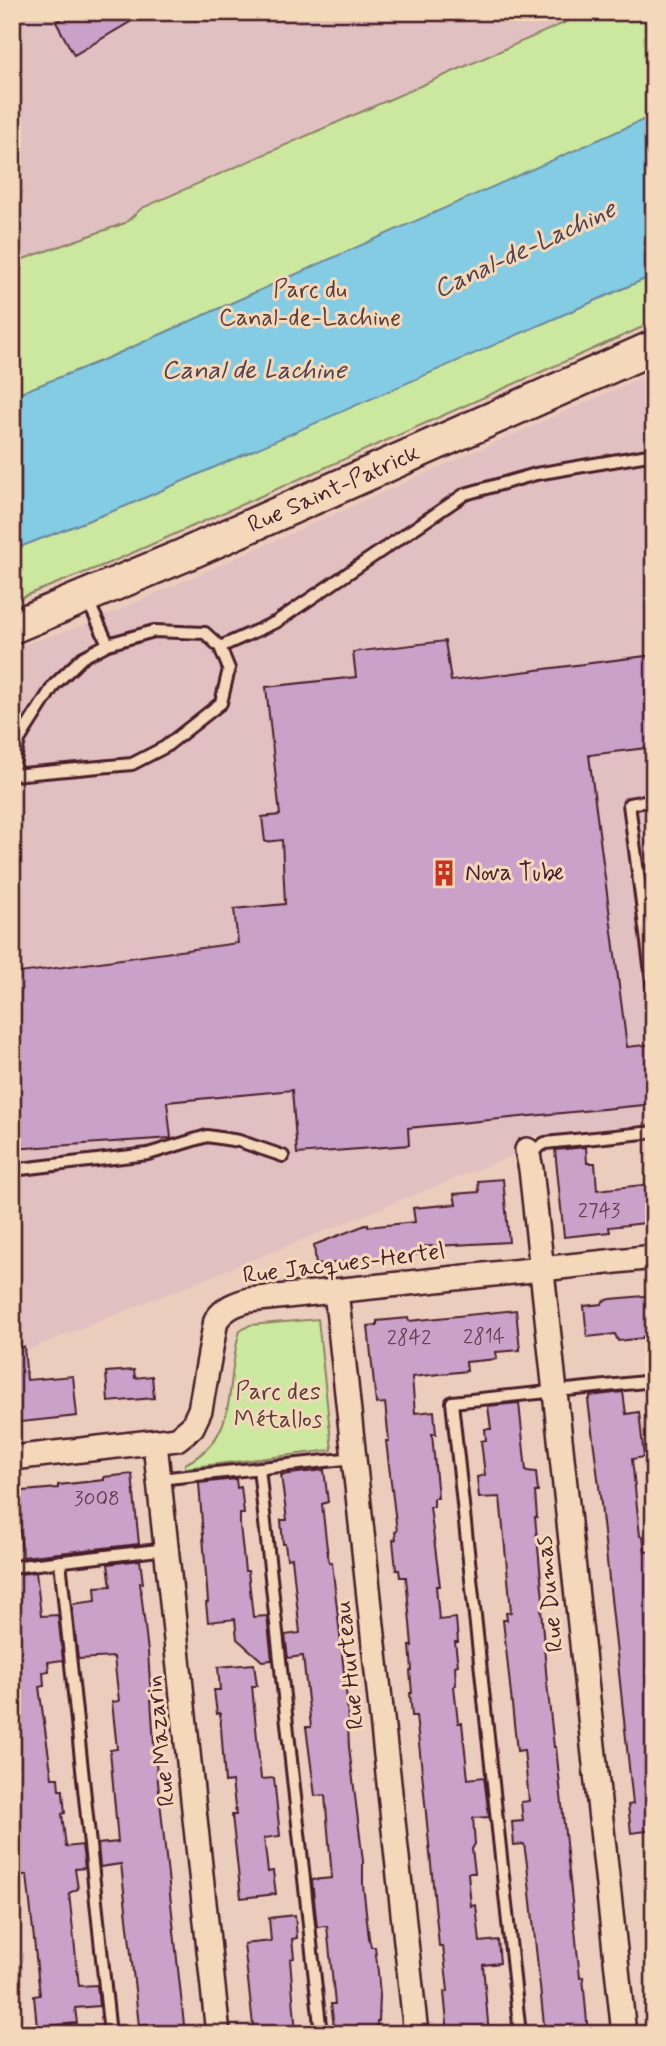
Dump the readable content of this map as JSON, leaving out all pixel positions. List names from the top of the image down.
{
  "streets": {
    "main road": ["Rue Saint-Patrick"],
    "street": [
      "Rue Jacques-Hertel",
      "Rue Dumas",
      "Rue Hurteau",
      "Rue Mazarin"
    ]
  },
  "crossings": [
    ["Rue Jacques-Hertel", "Rue Dumas"],
    ["Rue Jacques-Hertel", "Rue Hurteau"],
    ["Rue Jacques-Hertel", "Rue Mazarin"]
  ],
  "water": ["Canal-de-Lachine", "Canal de Lachine"],
  "parks": ["Parc du Canal-de-Lachine", "Parc des Métallos"],
  "places": {
    "building": ["Nova Tube"]
  },
  "house_numbers": [
    "2743",
    "2814",
    "2842",
    "3008"
  ]
}
